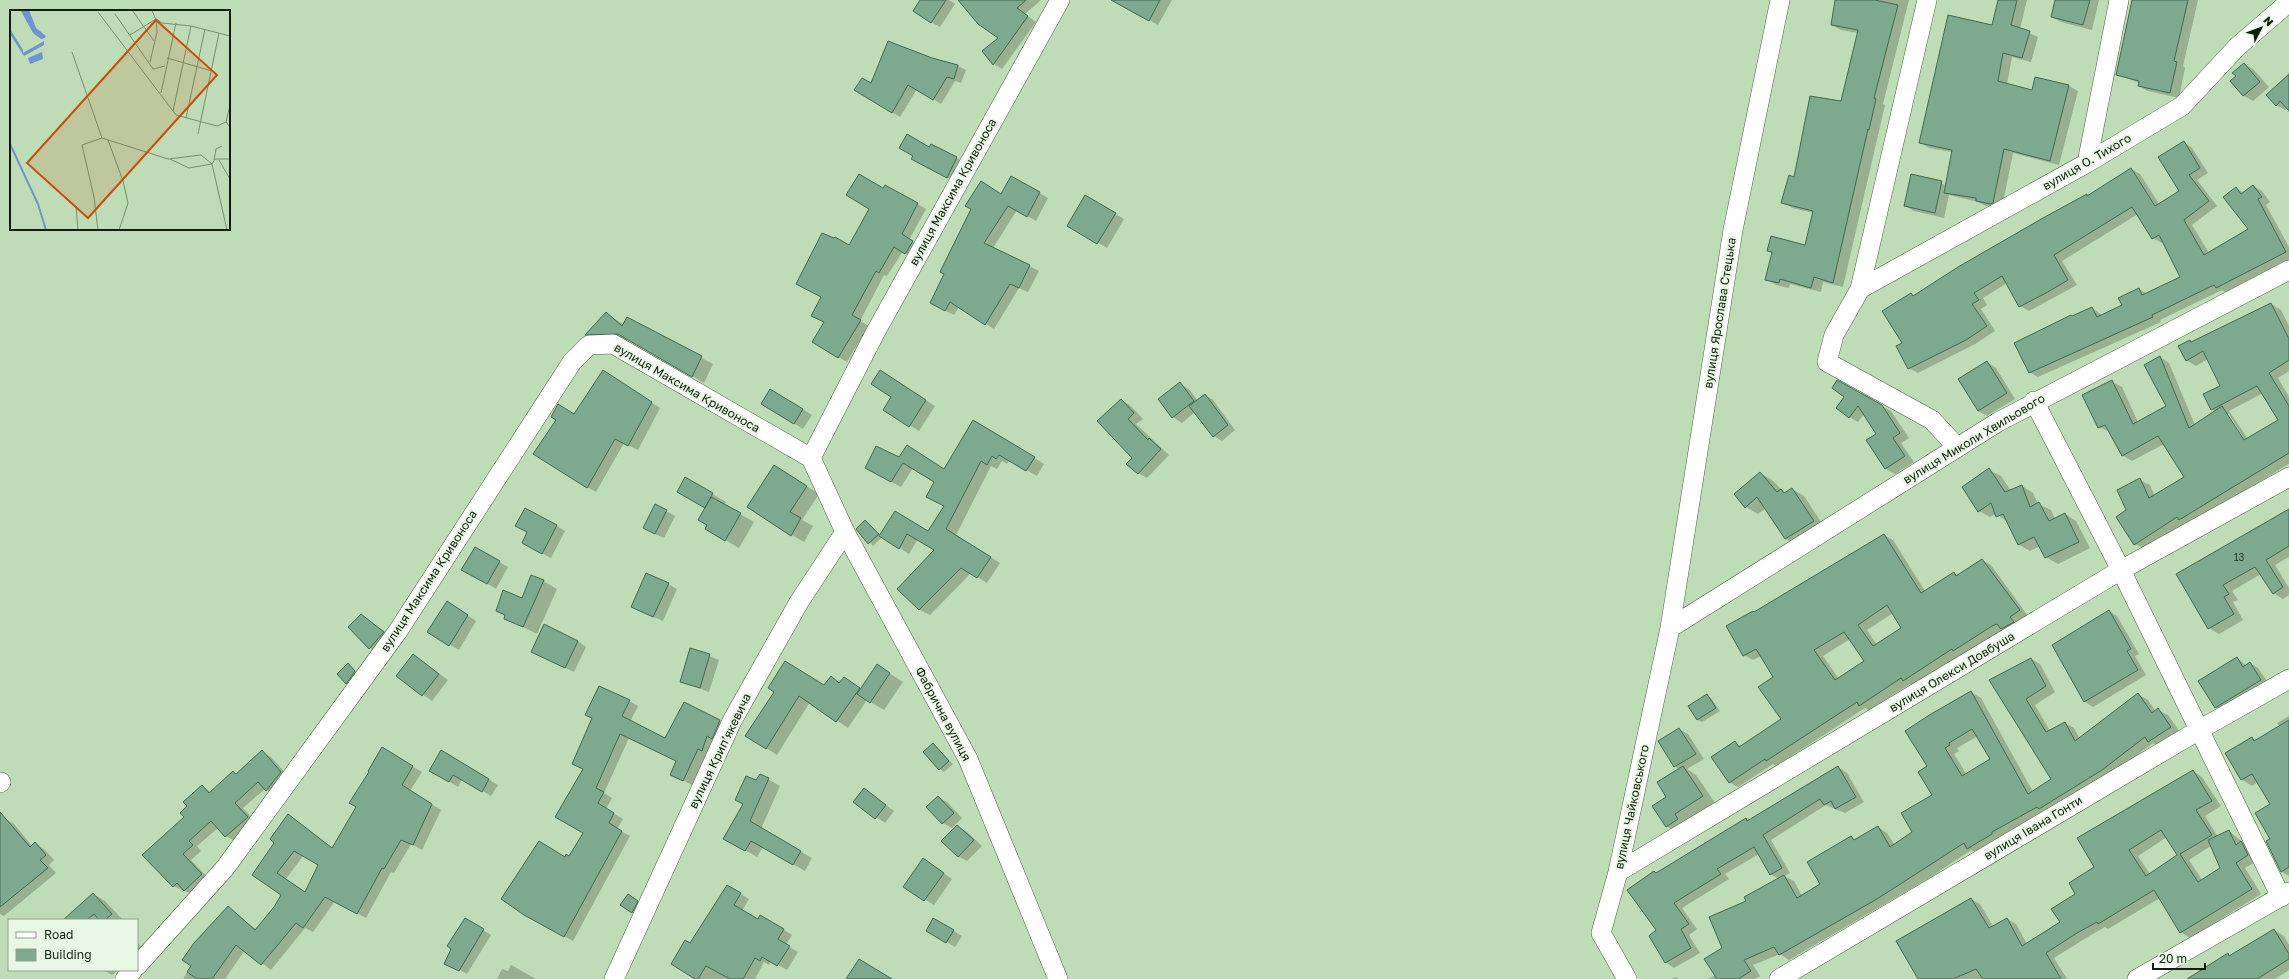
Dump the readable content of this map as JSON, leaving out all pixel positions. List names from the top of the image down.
{
  "streets": {
    "street": [
      "вулиця О. Тихого",
      "вулиця Максима Кривоноса",
      "вулиця Ярослава Стецька",
      "вулиця Миколи Хвильового",
      "вулиця Олекси Довбуша",
      "Фабрична вулиця",
      "вулиця Крипʼякевича",
      "вулиця Чайковського",
      "вулиця Івана Гонти"
    ]
  },
  "crossings": [
    ["вулиця Максима Кривоноса", "Фабрична вулиця"],
    ["вулиця Ярослава Стецька", "вулиця Миколи Хвильового"],
    ["вулиця Ярослава Стецька", "вулиця Чайковського"],
    ["вулиця Миколи Хвильового", "вулиця Чайковського"],
    ["вулиця Олекси Довбуша", "вулиця Чайковського"],
    ["Фабрична вулиця", "вулиця Крипʼякевича"]
  ],
  "house_numbers": ["13"],
  "legend": ["Road", "Building"],
  "scale_bar": "20 m",
  "north": "top right"
}
